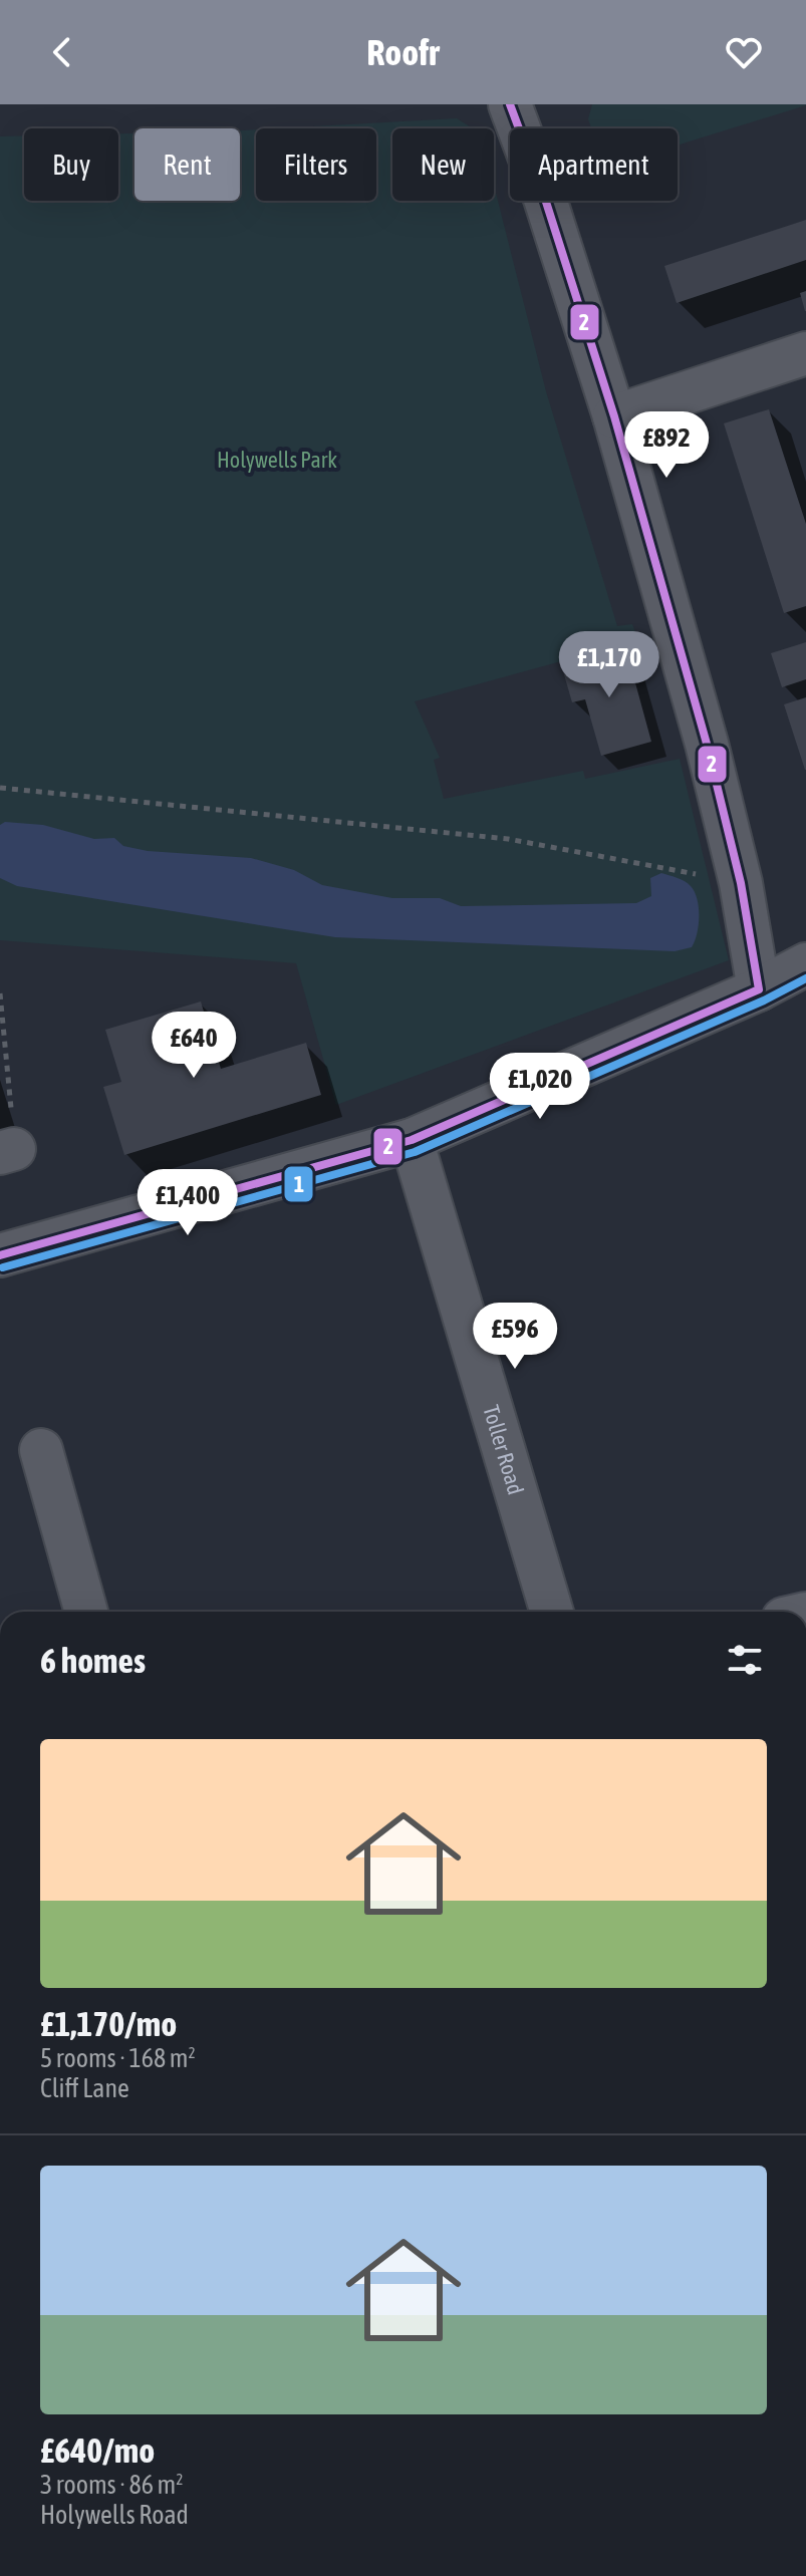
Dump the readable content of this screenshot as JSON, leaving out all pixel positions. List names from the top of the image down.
{
  "streets": {
    "street": ["Toller Road"]
  },
  "parks": ["Holywells Park"],
  "lines": ["transit line 2", "transit line 1"],
  "page": {
    "header": "Roofr",
    "chip": [
      "Buy",
      "Rent",
      "Filters",
      "New",
      "Apartment"
    ],
    "price": [
      "£892",
      "£1,170",
      "£640",
      "£1,020",
      "£1,400",
      "£596"
    ],
    "heading": "6 homes",
    "list": [
      {
        "name": "£1,170/mo",
        "note": "5 rooms · 168 m² · Cliff Lane"
      },
      {
        "name": "£640/mo",
        "note": "3 rooms · 86 m² · Holywells Road"
      }
    ]
  }
}
